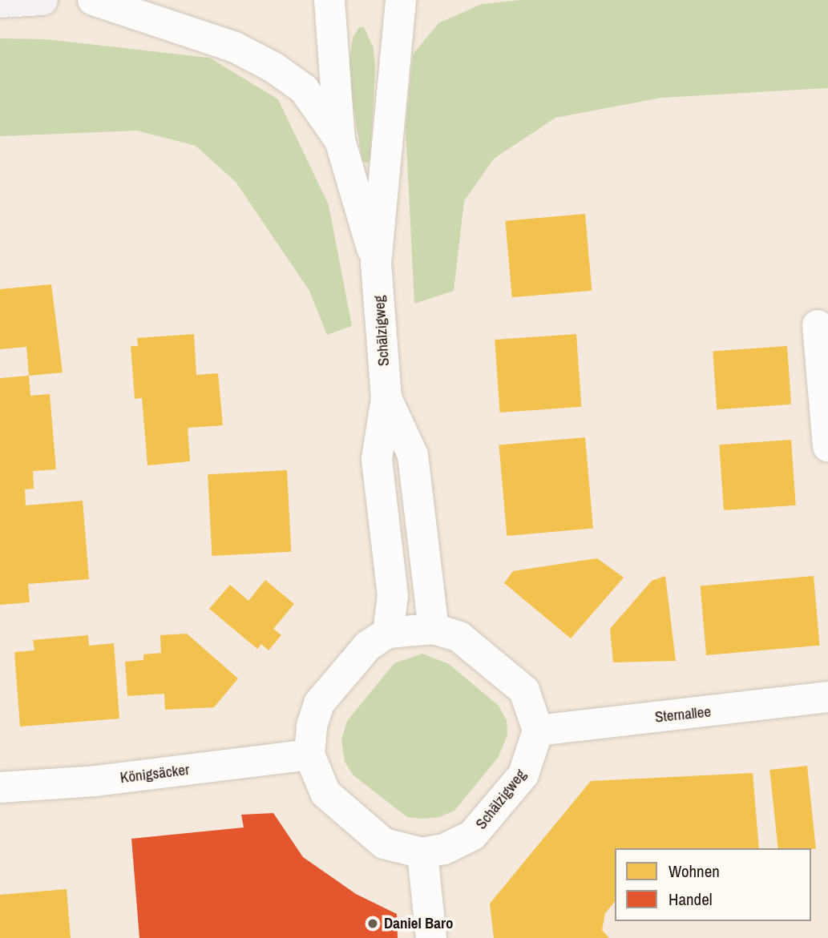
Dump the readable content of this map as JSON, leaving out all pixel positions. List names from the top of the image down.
{
  "streets": {
    "street": ["Schälzigweg", "Sternallee", "Königsäcker"]
  },
  "crossings": [
    ["Schälzigweg", "Sternallee"],
    ["Schälzigweg", "Königsäcker"]
  ],
  "places": ["Daniel Baro"],
  "legend": ["Wohnen", "Handel"]
}
